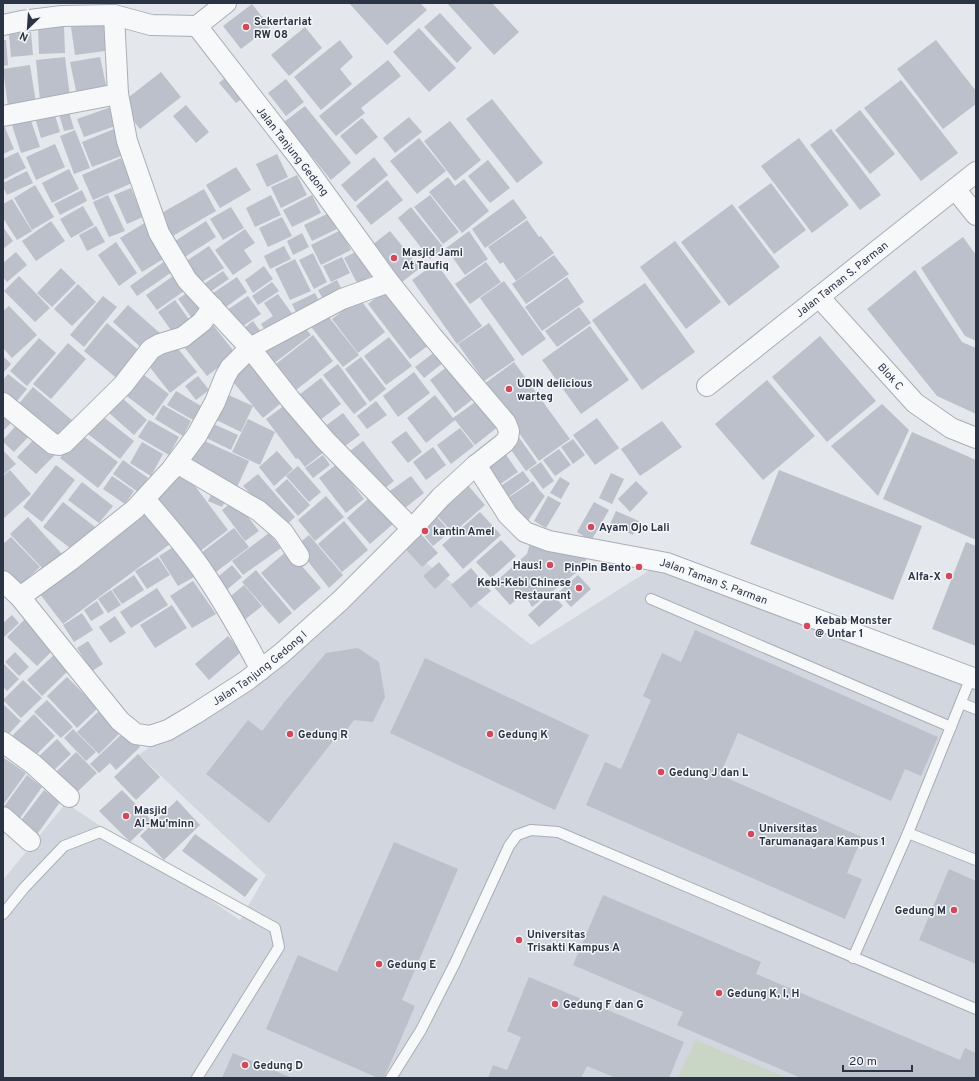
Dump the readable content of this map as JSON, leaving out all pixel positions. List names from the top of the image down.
{
  "streets": {
    "street": [
      "Jalan Tanjung Gedong",
      "Jalan Taman S. Parman",
      "Blok C",
      "Jalan Tanjung Gedong I"
    ]
  },
  "crossings": [
    ["Jalan Tanjung Gedong", "Jalan Tanjung Gedong I"],
    ["Jalan Taman S. Parman", "Blok C"],
    ["Jalan Taman S. Parman", "Jalan Tanjung Gedong I"]
  ],
  "places": [
    "Sekertariat RW 08",
    "Masjid Jami At Taufiq",
    "UDIN delicious warteg",
    "Ayam Ojo Lali",
    "kantin Amel",
    "Haus!",
    "PinPin Bento",
    "Alfa-X",
    "Kebi-Kebi Chinese Restaurant",
    "Kebab Monster @ Untar 1",
    "Gedung R",
    "Gedung K",
    "Gedung J dan L",
    "Masjid AI-Mu'minn",
    "Universitas Tarumanagara Kampus 1",
    "Gedung M",
    "Universitas Trisakti Kampus A",
    "Gedung E",
    "Gedung K, I, H",
    "Gedung F dan G",
    "Gedung D"
  ],
  "scale_bar": "20 m",
  "north": "bottom left"
}
